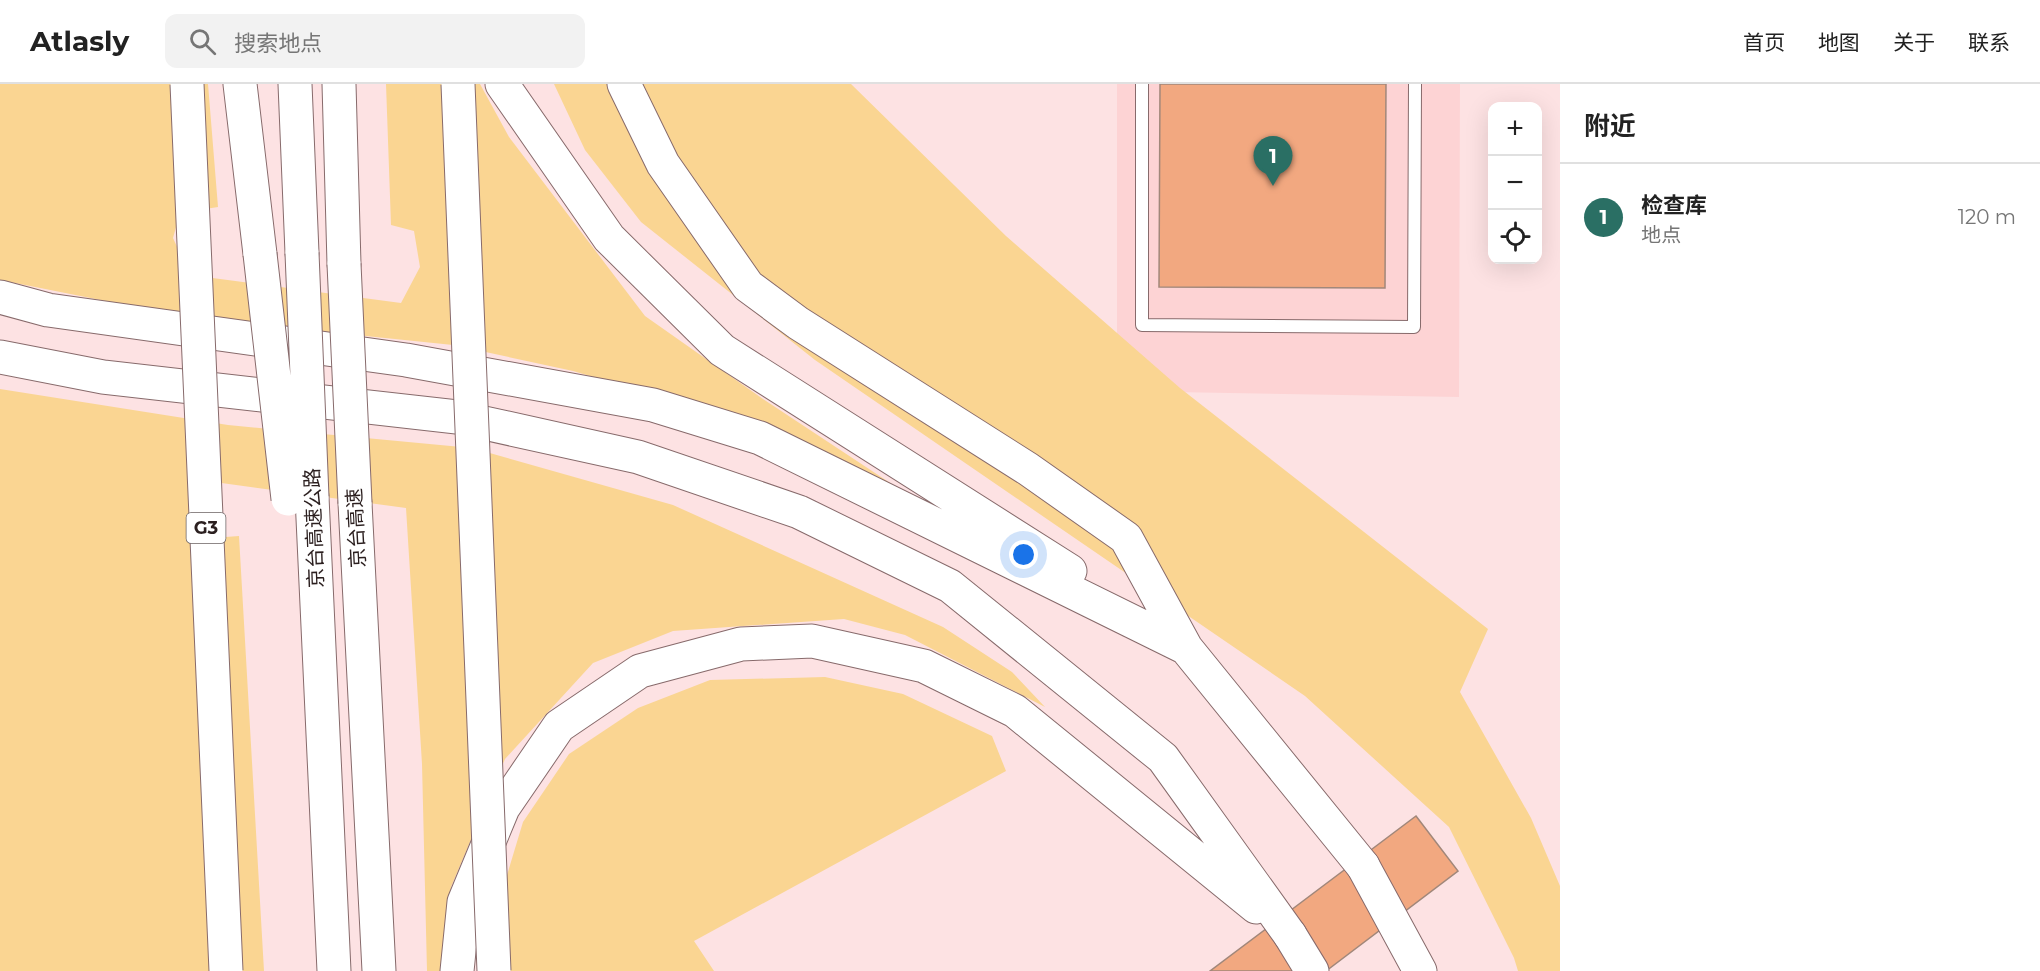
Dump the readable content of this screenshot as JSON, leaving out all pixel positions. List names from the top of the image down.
{
  "streets": {
    "highway": ["G3", "京台高速公路", "京台高速"]
  },
  "page": {
    "header": "Atlasly",
    "search": "搜索地点",
    "nav": [
      "首页",
      "地图",
      "关于",
      "联系"
    ],
    "heading": "附近",
    "map_buttons": ["+", "−"],
    "pins": "1",
    "list": [
      {
        "mark": "1",
        "name": "检查库",
        "note": "地点",
        "value": "120 m"
      }
    ]
  }
}
